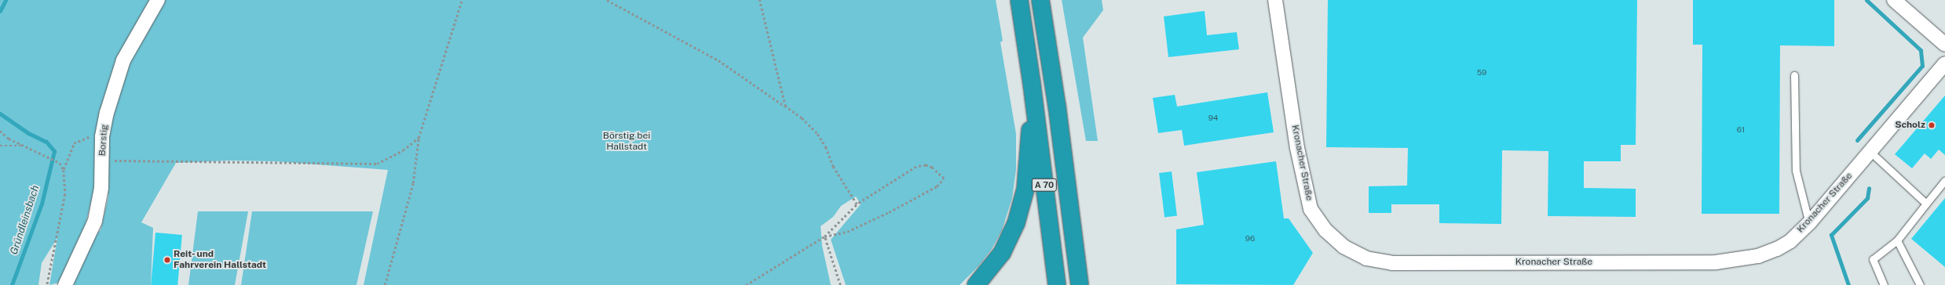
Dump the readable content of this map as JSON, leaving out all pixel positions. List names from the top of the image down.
{
  "streets": {
    "highway": ["A 70"],
    "street": ["Borstig", "Kronacher Straße"]
  },
  "water": ["Gründleinsbach"],
  "parks": ["Börstig bei Hallstadt"],
  "places": ["Scholz", "Reit- und Fahrverein Hallstadt"],
  "house_numbers": [
    "59",
    "94",
    "61",
    "96"
  ]
}
